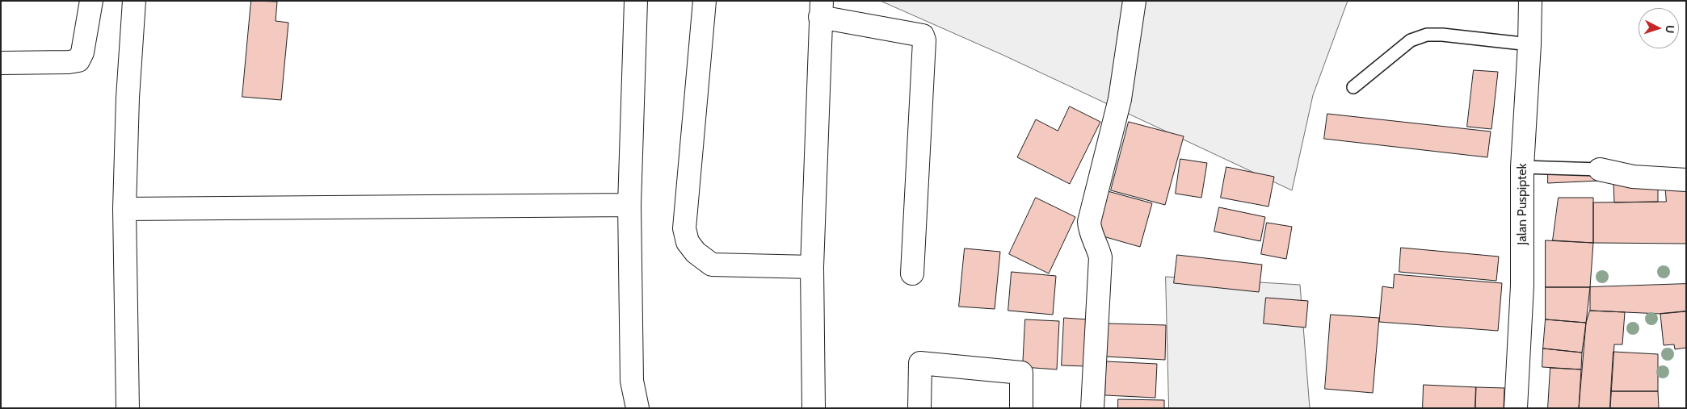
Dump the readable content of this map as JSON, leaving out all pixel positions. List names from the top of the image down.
{
  "streets": {
    "street": ["Jalan Puspiptek"]
  },
  "north": "right"
}
